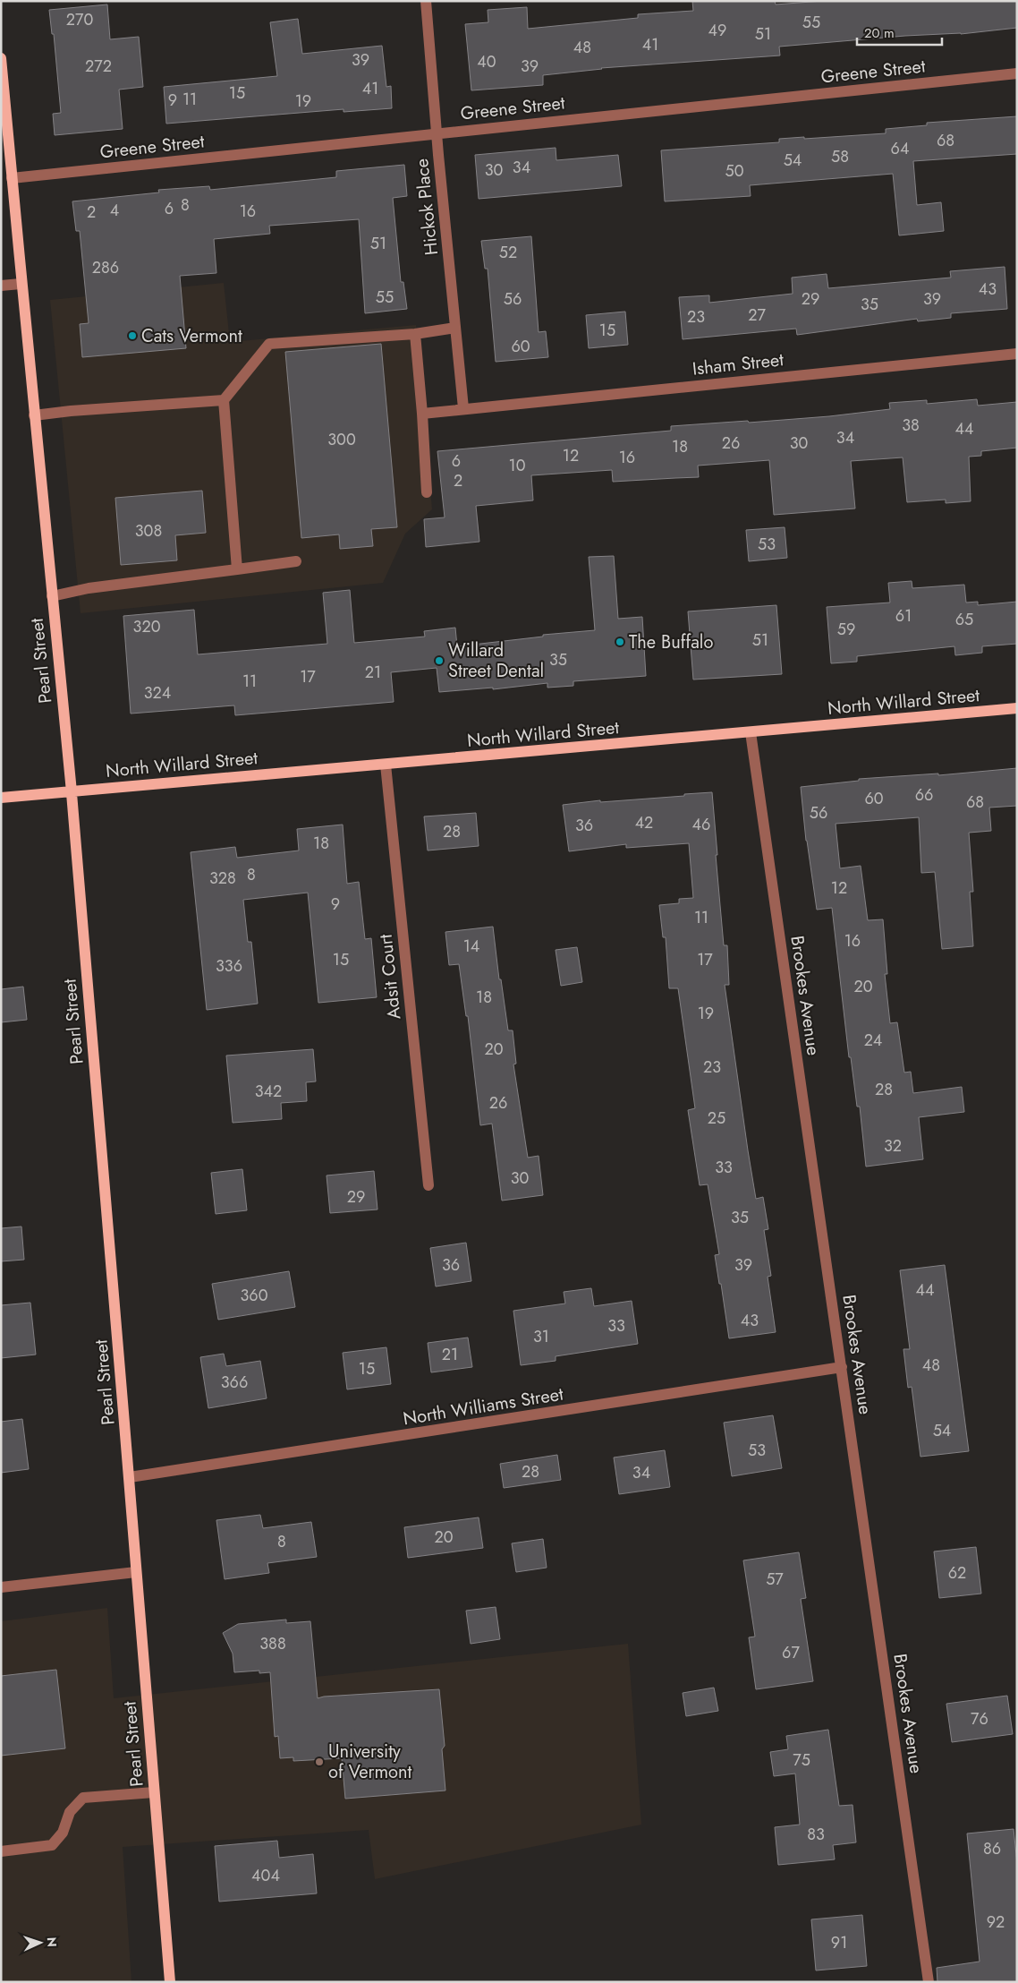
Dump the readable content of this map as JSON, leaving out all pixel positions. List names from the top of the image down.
{
  "streets": {
    "main road": ["Pearl Street", "North Willard Street"],
    "street": [
      "Greene Street",
      "Hickok Place",
      "Isham Street",
      "Adsit Court",
      "Brookes Avenue",
      "North Williams Street"
    ]
  },
  "crossings": [
    ["Greene Street", "Hickok Place"],
    ["Greene Street", "Pearl Street"],
    ["Hickok Place", "Isham Street"],
    ["Pearl Street", "North Willard Street"],
    ["Pearl Street", "North Williams Street"],
    ["North Willard Street", "Adsit Court"],
    ["North Willard Street", "Brookes Avenue"],
    ["Brookes Avenue", "North Williams Street"]
  ],
  "places": [
    "Cats Vermont",
    "The Buffalo",
    "Willard Street Dental",
    "University of Vermont"
  ],
  "house_numbers": [
    "270",
    "55",
    "49",
    "51",
    "41",
    "48",
    "39",
    "40",
    "272",
    "39",
    "41",
    "15",
    "11",
    "9",
    "19",
    "68",
    "64",
    "58",
    "54",
    "34",
    "30",
    "50",
    "8",
    "6",
    "4",
    "16",
    "2",
    "51",
    "52",
    "286",
    "43",
    "55",
    "56",
    "29",
    "39",
    "35",
    "27",
    "23",
    "15",
    "60",
    "38",
    "44",
    "34",
    "300",
    "26",
    "30",
    "18",
    "12",
    "16",
    "6",
    "10",
    "2",
    "308",
    "53",
    "61",
    "65",
    "320",
    "59",
    "51",
    "35",
    "21",
    "17",
    "11",
    "324",
    "66",
    "60",
    "68",
    "56",
    "42",
    "46",
    "36",
    "28",
    "18",
    "8",
    "328",
    "12",
    "9",
    "11",
    "16",
    "14",
    "15",
    "17",
    "336",
    "20",
    "18",
    "19",
    "24",
    "20",
    "23",
    "28",
    "342",
    "26",
    "25",
    "32",
    "33",
    "30",
    "29",
    "35",
    "36",
    "39",
    "44",
    "360",
    "43",
    "33",
    "31",
    "21",
    "48",
    "15",
    "366",
    "54",
    "53",
    "28",
    "34",
    "20",
    "8",
    "62",
    "57",
    "388",
    "67",
    "76",
    "75",
    "83",
    "86",
    "404",
    "92",
    "91"
  ],
  "scale_bar": "20 m",
  "north": "right"
}
